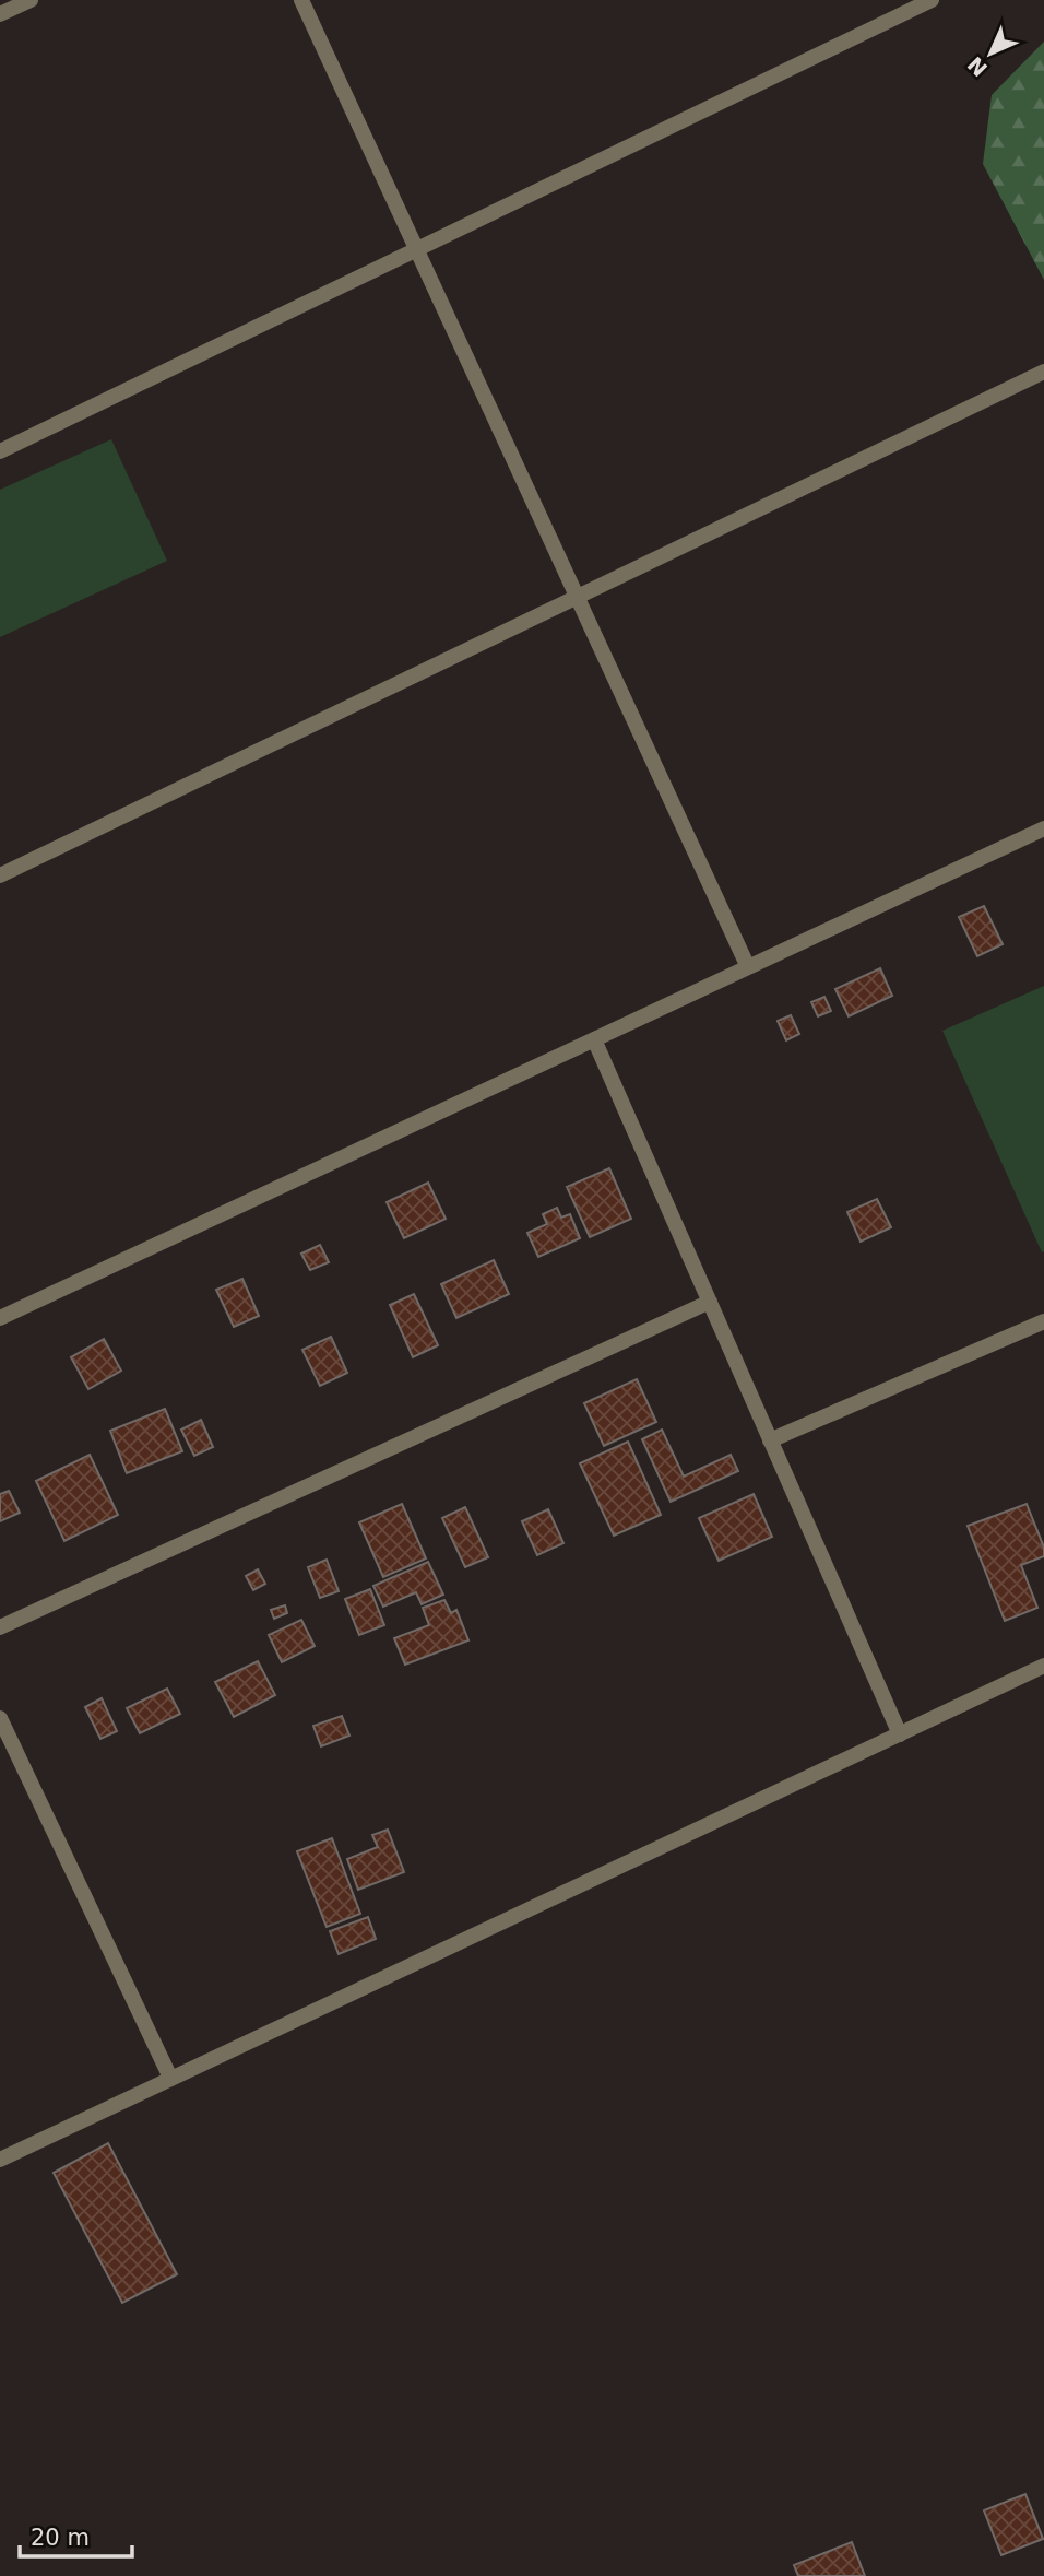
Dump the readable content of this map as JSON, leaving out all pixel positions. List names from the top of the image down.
{
  "scale_bar": "20 m",
  "north": "bottom left"
}
